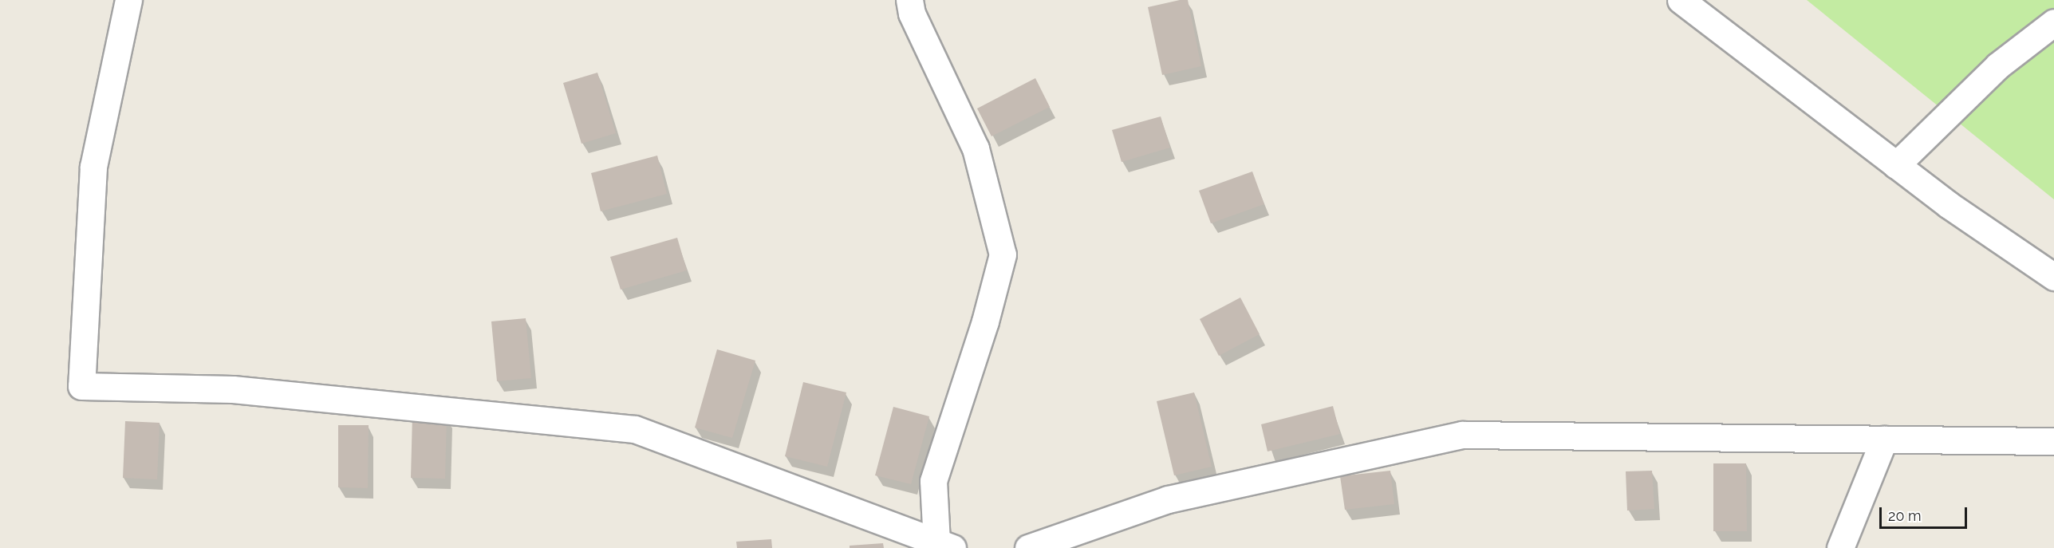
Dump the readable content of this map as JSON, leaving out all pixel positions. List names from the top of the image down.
{
  "scale_bar": "20 m"
}
